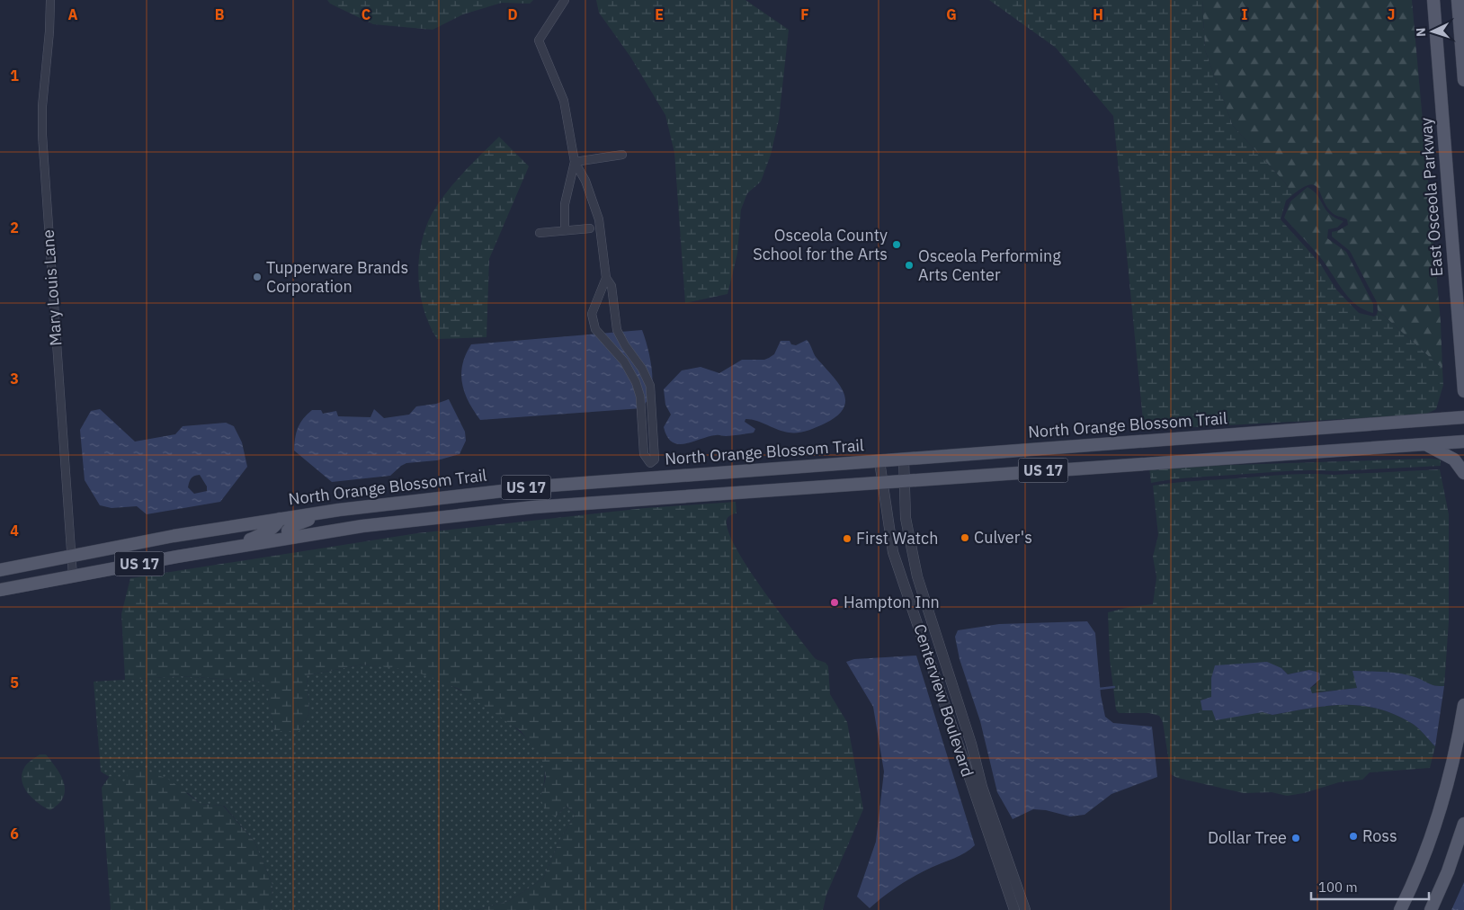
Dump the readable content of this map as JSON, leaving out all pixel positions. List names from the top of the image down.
{
  "streets": {
    "main road": ["East Osceola Parkway", "North Orange Blossom Trail", "US 17"],
    "street": ["Mary Louis Lane", "Centerview Boulevard"]
  },
  "crossings": [
    ["Mary Louis Lane", "North Orange Blossom Trail"],
    ["Mary Louis Lane", "US 17"],
    ["North Orange Blossom Trail", "US 17"],
    ["North Orange Blossom Trail", "Centerview Boulevard"],
    ["US 17", "Centerview Boulevard"]
  ],
  "places": [
    "Osceola County School for the Arts",
    "Osceola Performing Arts Center",
    "Tupperware Brands Corporation",
    "Culver's",
    "First Watch",
    "Hampton Inn",
    "Ross",
    "Dollar Tree"
  ],
  "scale_bar": "100 m",
  "north": "left",
  "grid": {
    "columns": [
      "A",
      "B",
      "C",
      "D",
      "E",
      "F",
      "G",
      "H",
      "I",
      "J"
    ],
    "rows": [
      "1",
      "2",
      "3",
      "4",
      "5",
      "6"
    ]
  }
}
